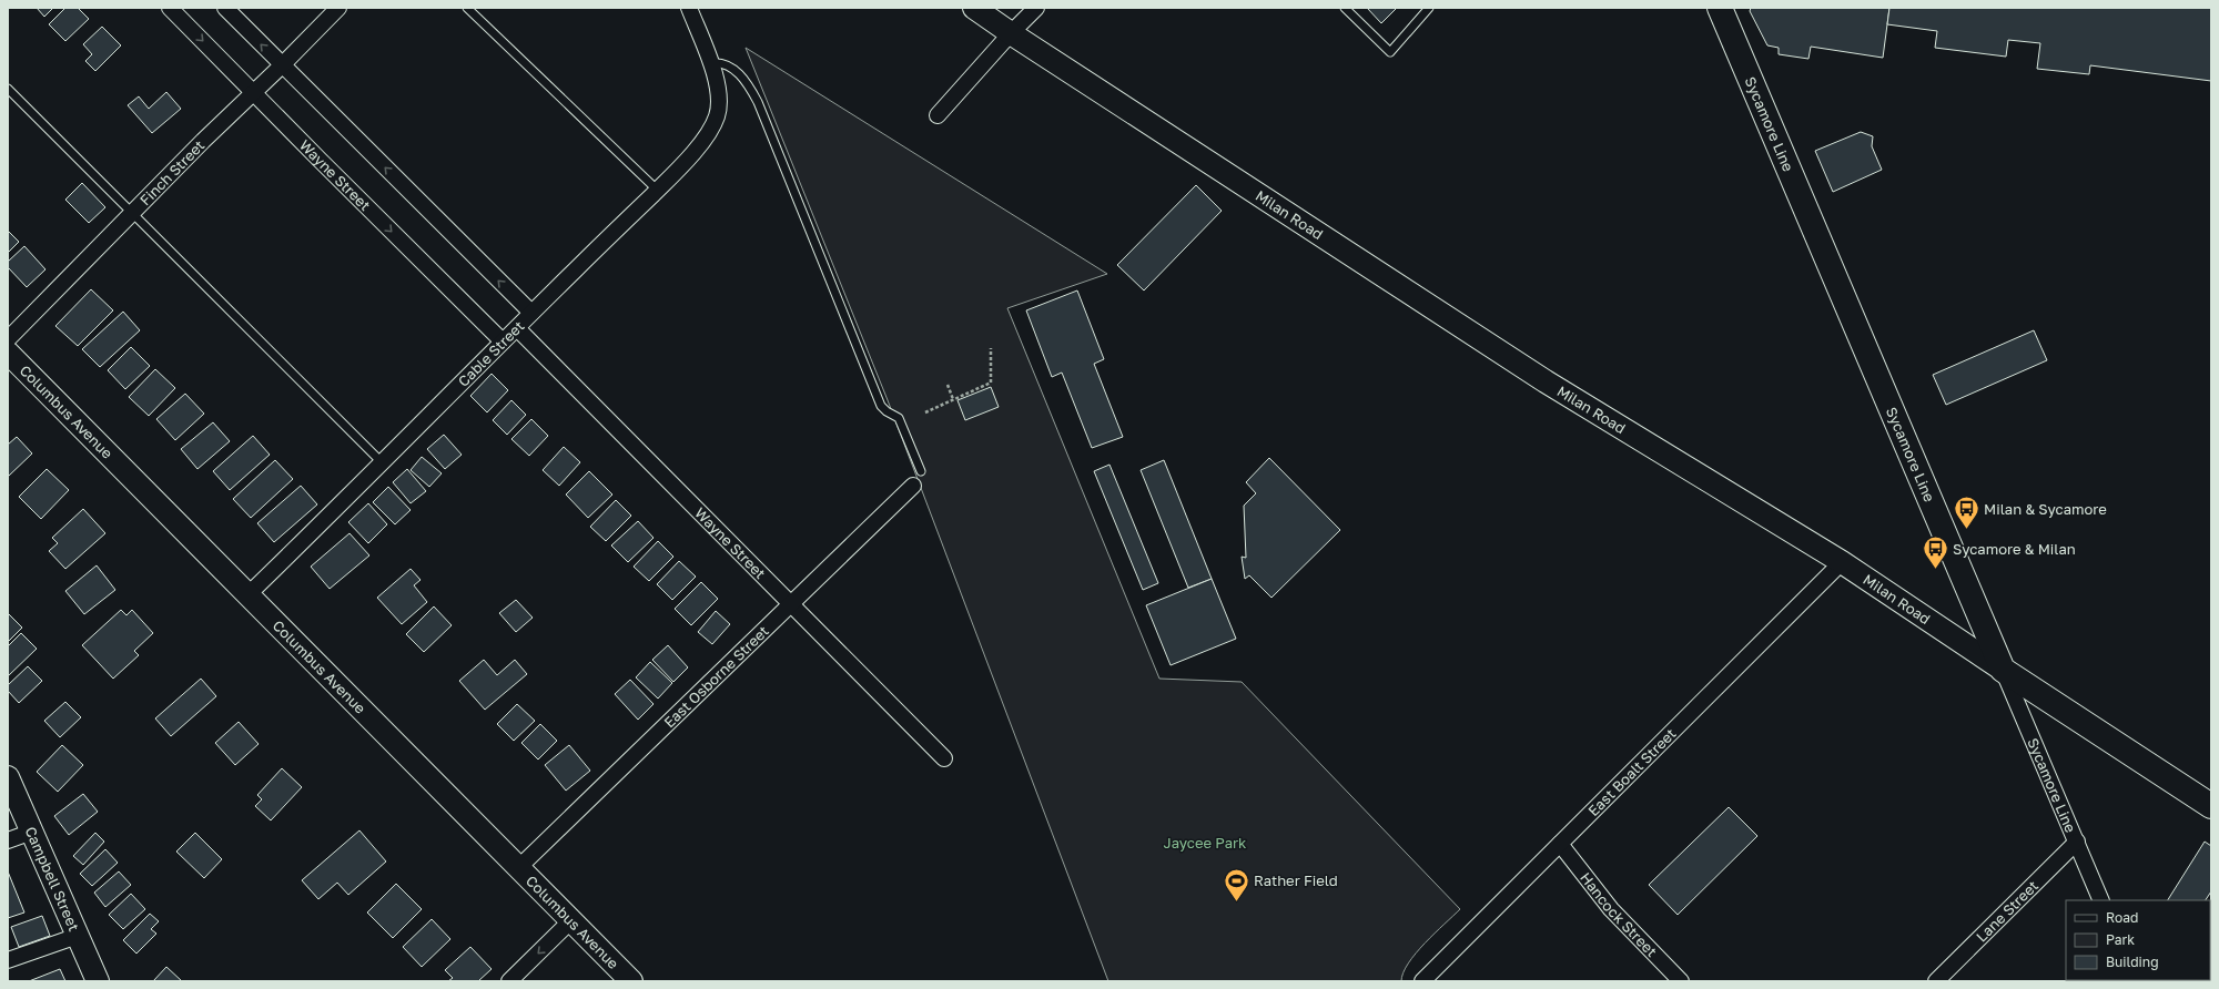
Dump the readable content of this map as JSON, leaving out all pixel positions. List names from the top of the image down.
{
  "streets": {
    "main road": ["Sycamore Line", "Milan Road"],
    "street": [
      "Finch Street",
      "Wayne Street",
      "Cable Street",
      "Columbus Avenue",
      "East Osborne Street",
      "East Boalt Street",
      "Campbell Street",
      "Lane Street",
      "Hancock Street"
    ]
  },
  "crossings": [
    ["Sycamore Line", "Milan Road"],
    ["Sycamore Line", "Lane Street"],
    ["Finch Street", "Wayne Street"],
    ["Wayne Street", "Cable Street"],
    ["Wayne Street", "East Osborne Street"],
    ["Milan Road", "East Boalt Street"],
    ["Cable Street", "Columbus Avenue"],
    ["Columbus Avenue", "East Osborne Street"],
    ["East Boalt Street", "Hancock Street"]
  ],
  "parks": ["Jaycee Park"],
  "places": {
    "bus stop": ["Milan & Sycamore", "Sycamore & Milan"],
    "sports": ["Rather Field"]
  },
  "legend": ["Road", "Park", "Building"]
}
